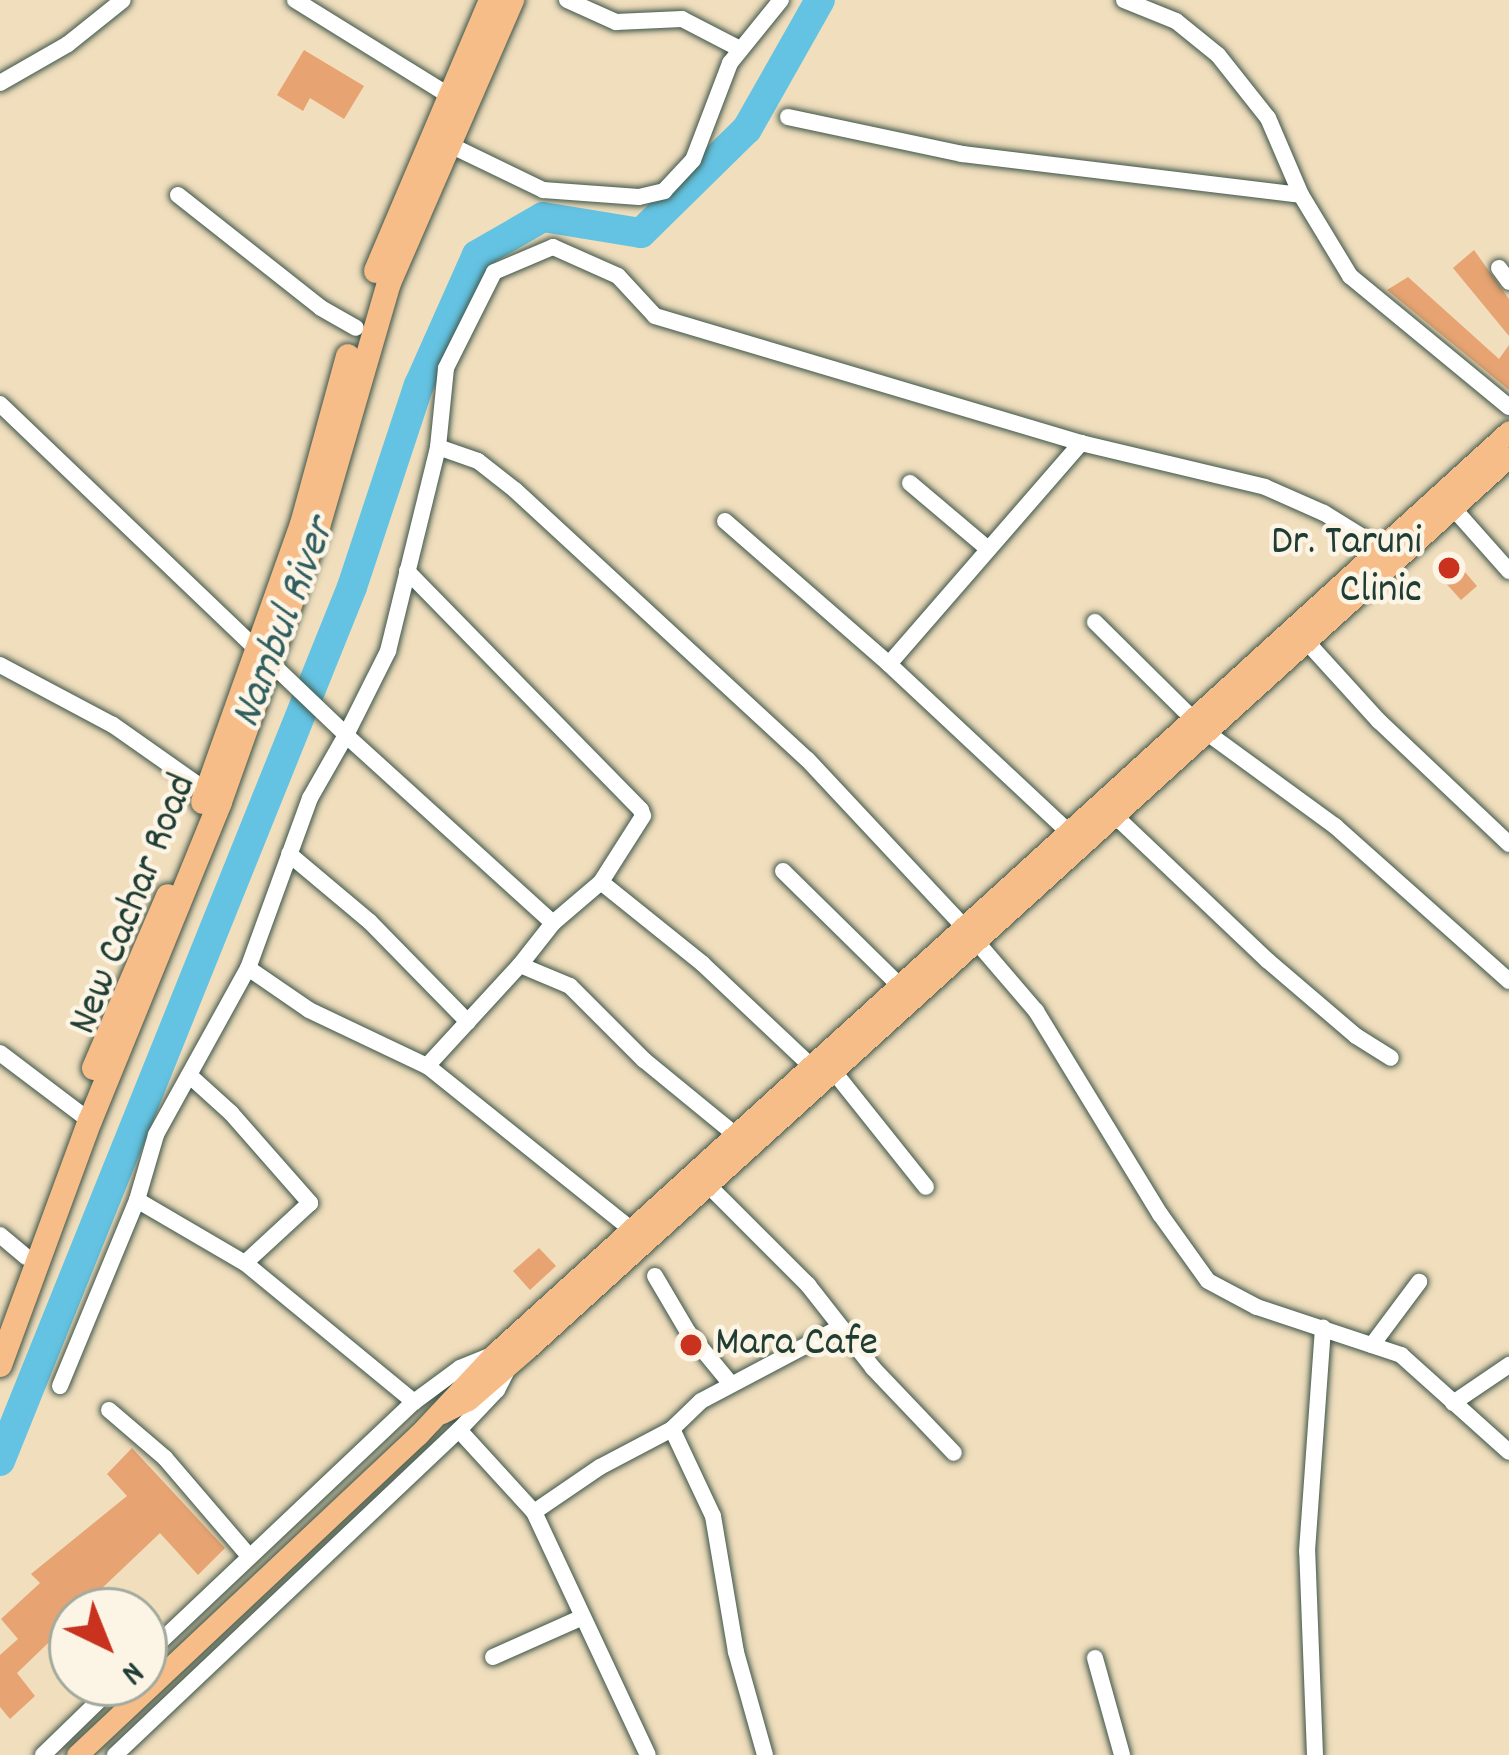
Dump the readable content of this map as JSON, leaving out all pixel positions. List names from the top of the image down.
{
  "streets": {
    "highway": ["New Cachar Road"]
  },
  "water": ["Nambul River"],
  "places": ["Dr. Taruni Clinic", "Mara Cafe"],
  "north": "bottom right"
}
